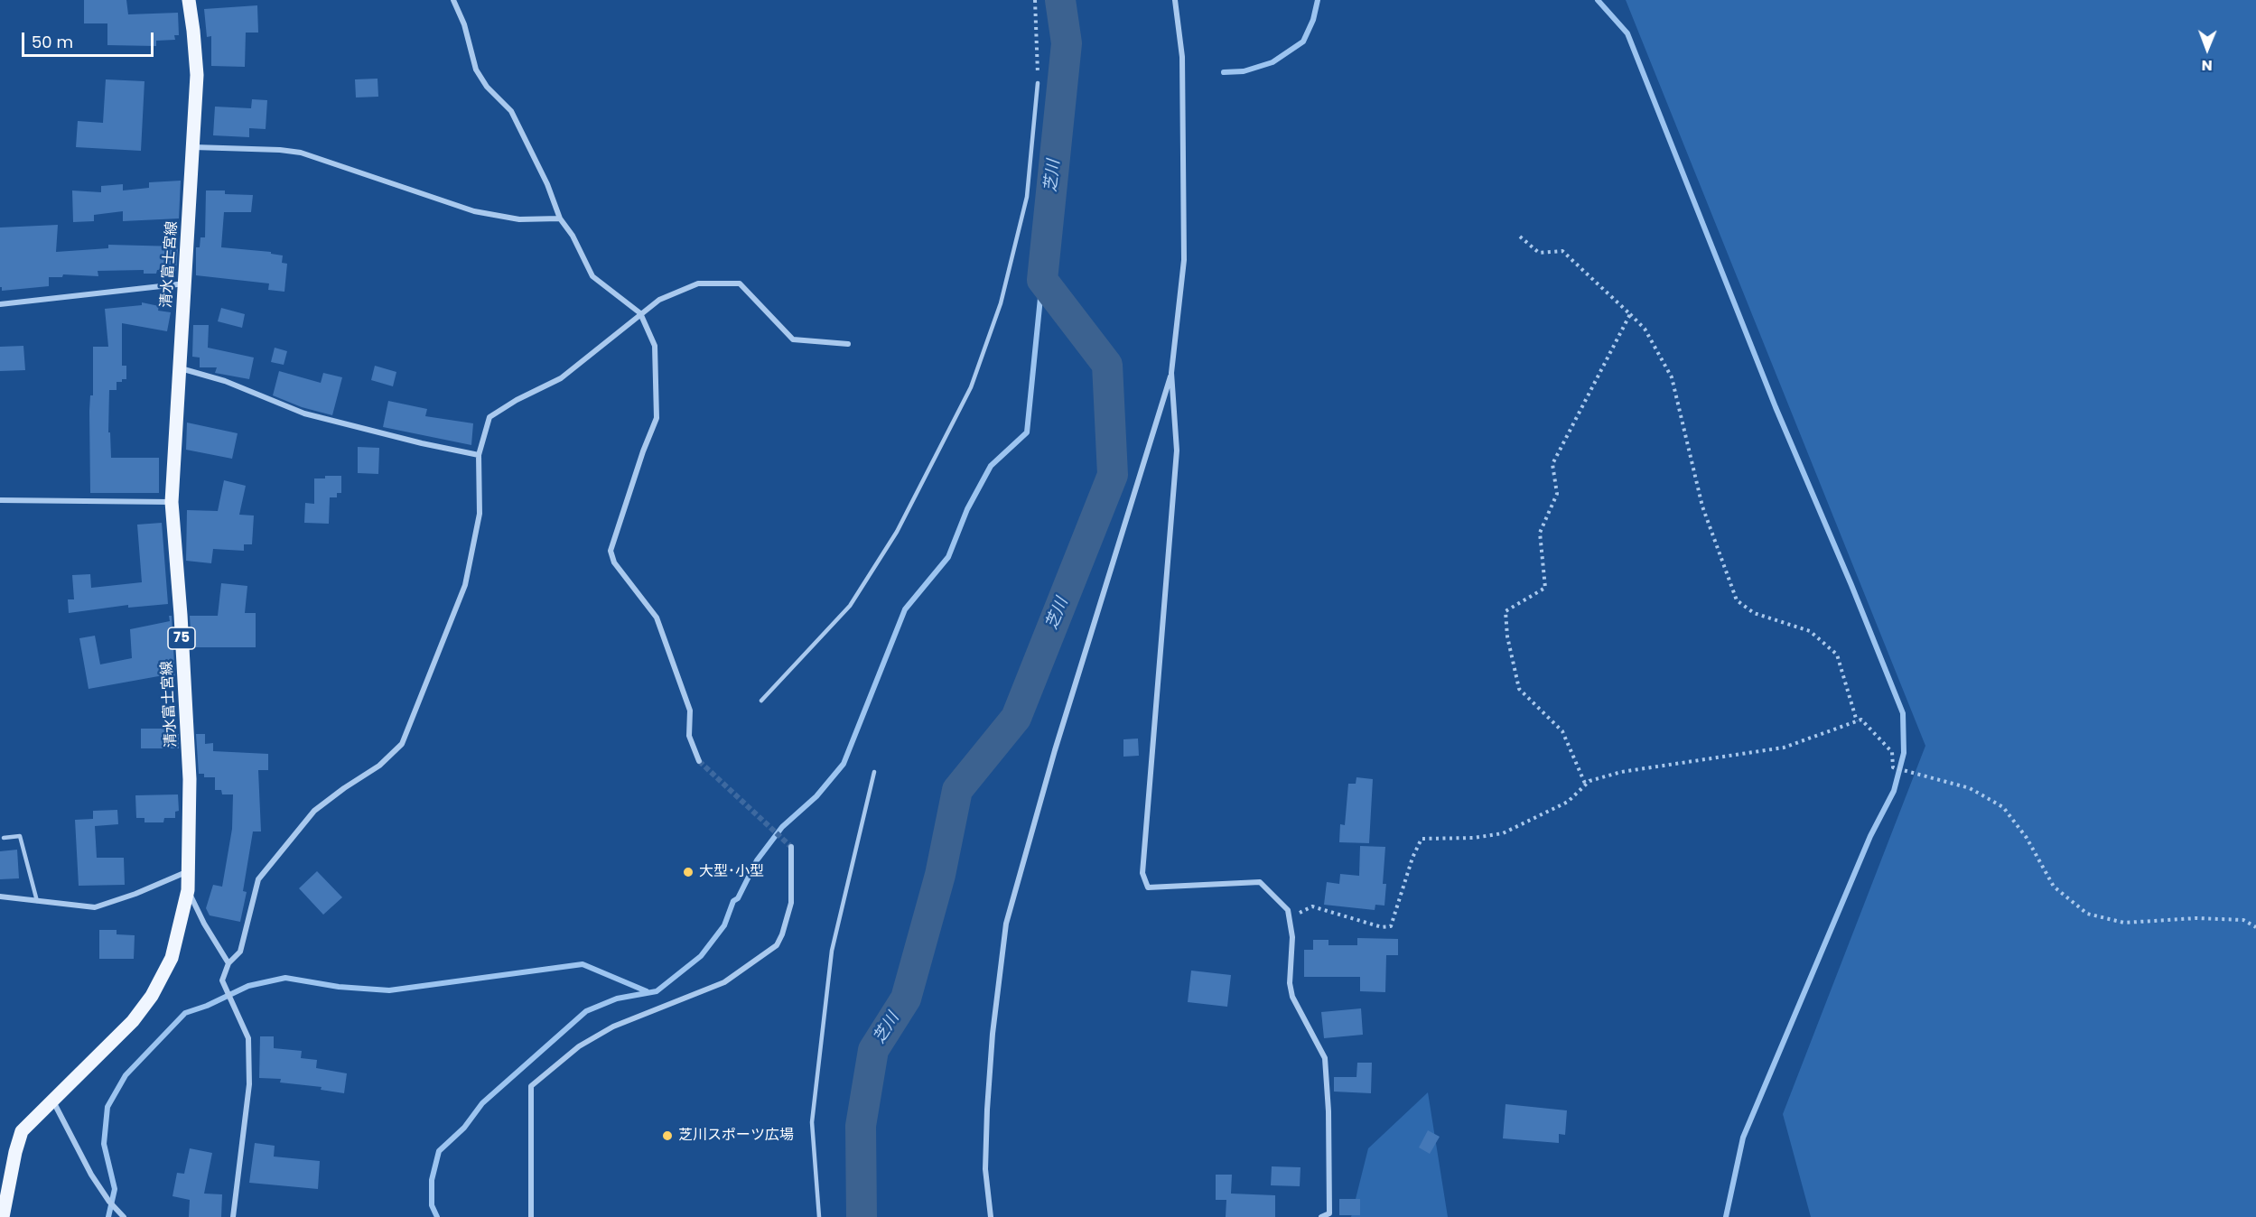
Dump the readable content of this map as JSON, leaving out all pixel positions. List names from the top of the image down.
{
  "streets": {
    "main road": ["清水富士宮線", "75"]
  },
  "water": ["芝川"],
  "places": ["大型･小型", "芝川スポーツ広場"],
  "scale_bar": "50 m",
  "north": "bottom"
}
